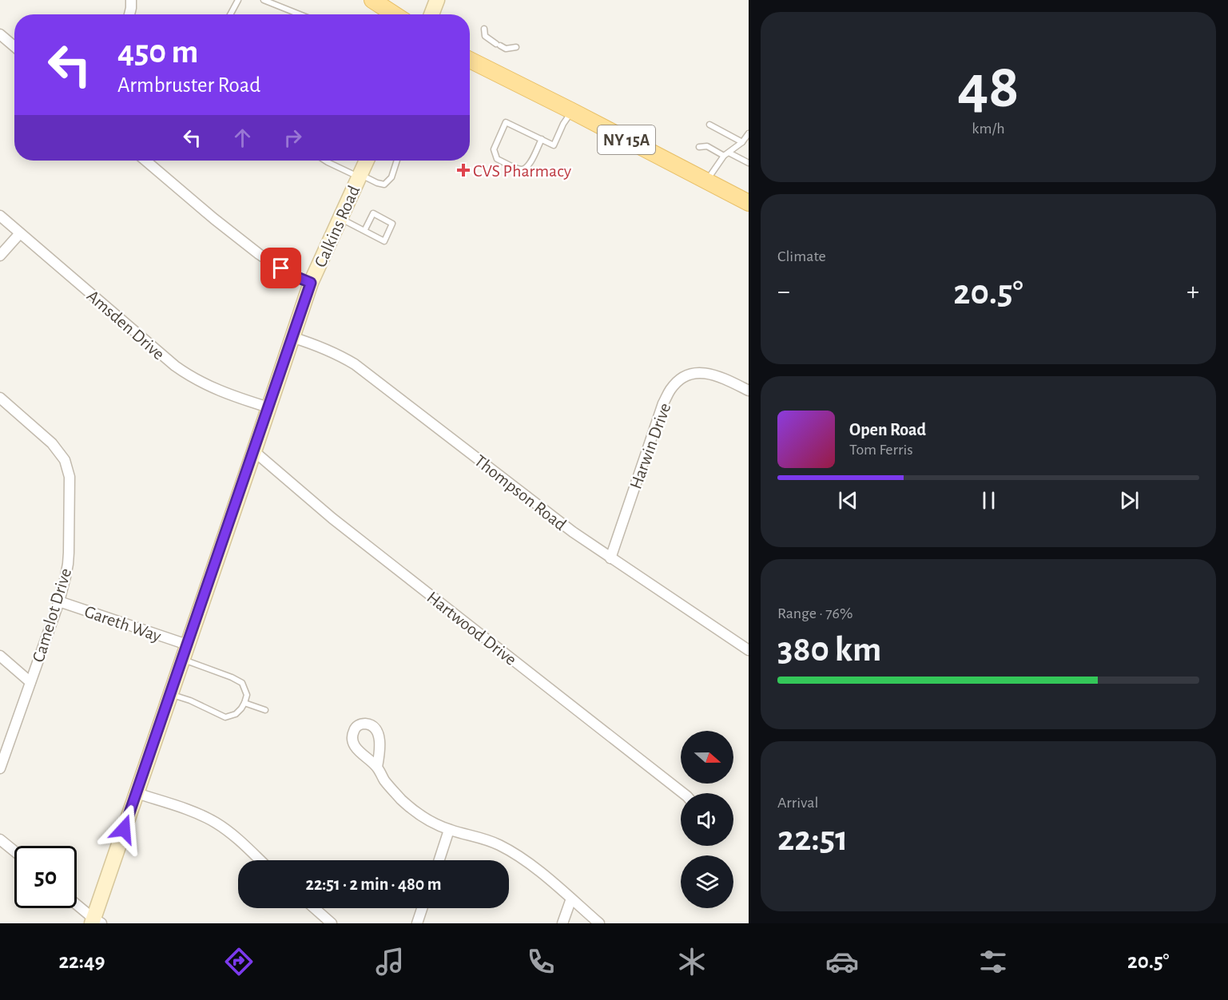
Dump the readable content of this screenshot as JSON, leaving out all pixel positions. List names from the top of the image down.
{
  "streets": {
    "main road": ["NY 15A", "Calkins Road"],
    "street": [
      "Amsden Drive",
      "Harwin Drive",
      "Thompson Road",
      "Camelot Drive",
      "Gareth Way",
      "Hartwood Drive"
    ]
  },
  "crossings": [
    ["Calkins Road", "Amsden Drive"],
    ["Calkins Road", "Thompson Road"],
    ["Calkins Road", "Gareth Way"],
    ["Calkins Road", "Hartwood Drive"],
    ["Harwin Drive", "Thompson Road"],
    ["Camelot Drive", "Gareth Way"]
  ],
  "places": {
    "health": ["CVS Pharmacy"]
  },
  "north": "right",
  "page": {
    "tile": [
      ["48", "km/h"],
      "Climate",
      ["Range · 76%", "380 km"],
      ["Arrival", "22:51"]
    ],
    "turn": ["450 m", "Armbruster Road"],
    "heat": ["−", "20.5°", "+"],
    "song": ["Open Road", "Tom Ferris"],
    "limit": "50",
    "trip": "22:51 · 2 min · 480 m",
    "tabs": ["22:49", "20.5°"]
  }
}
